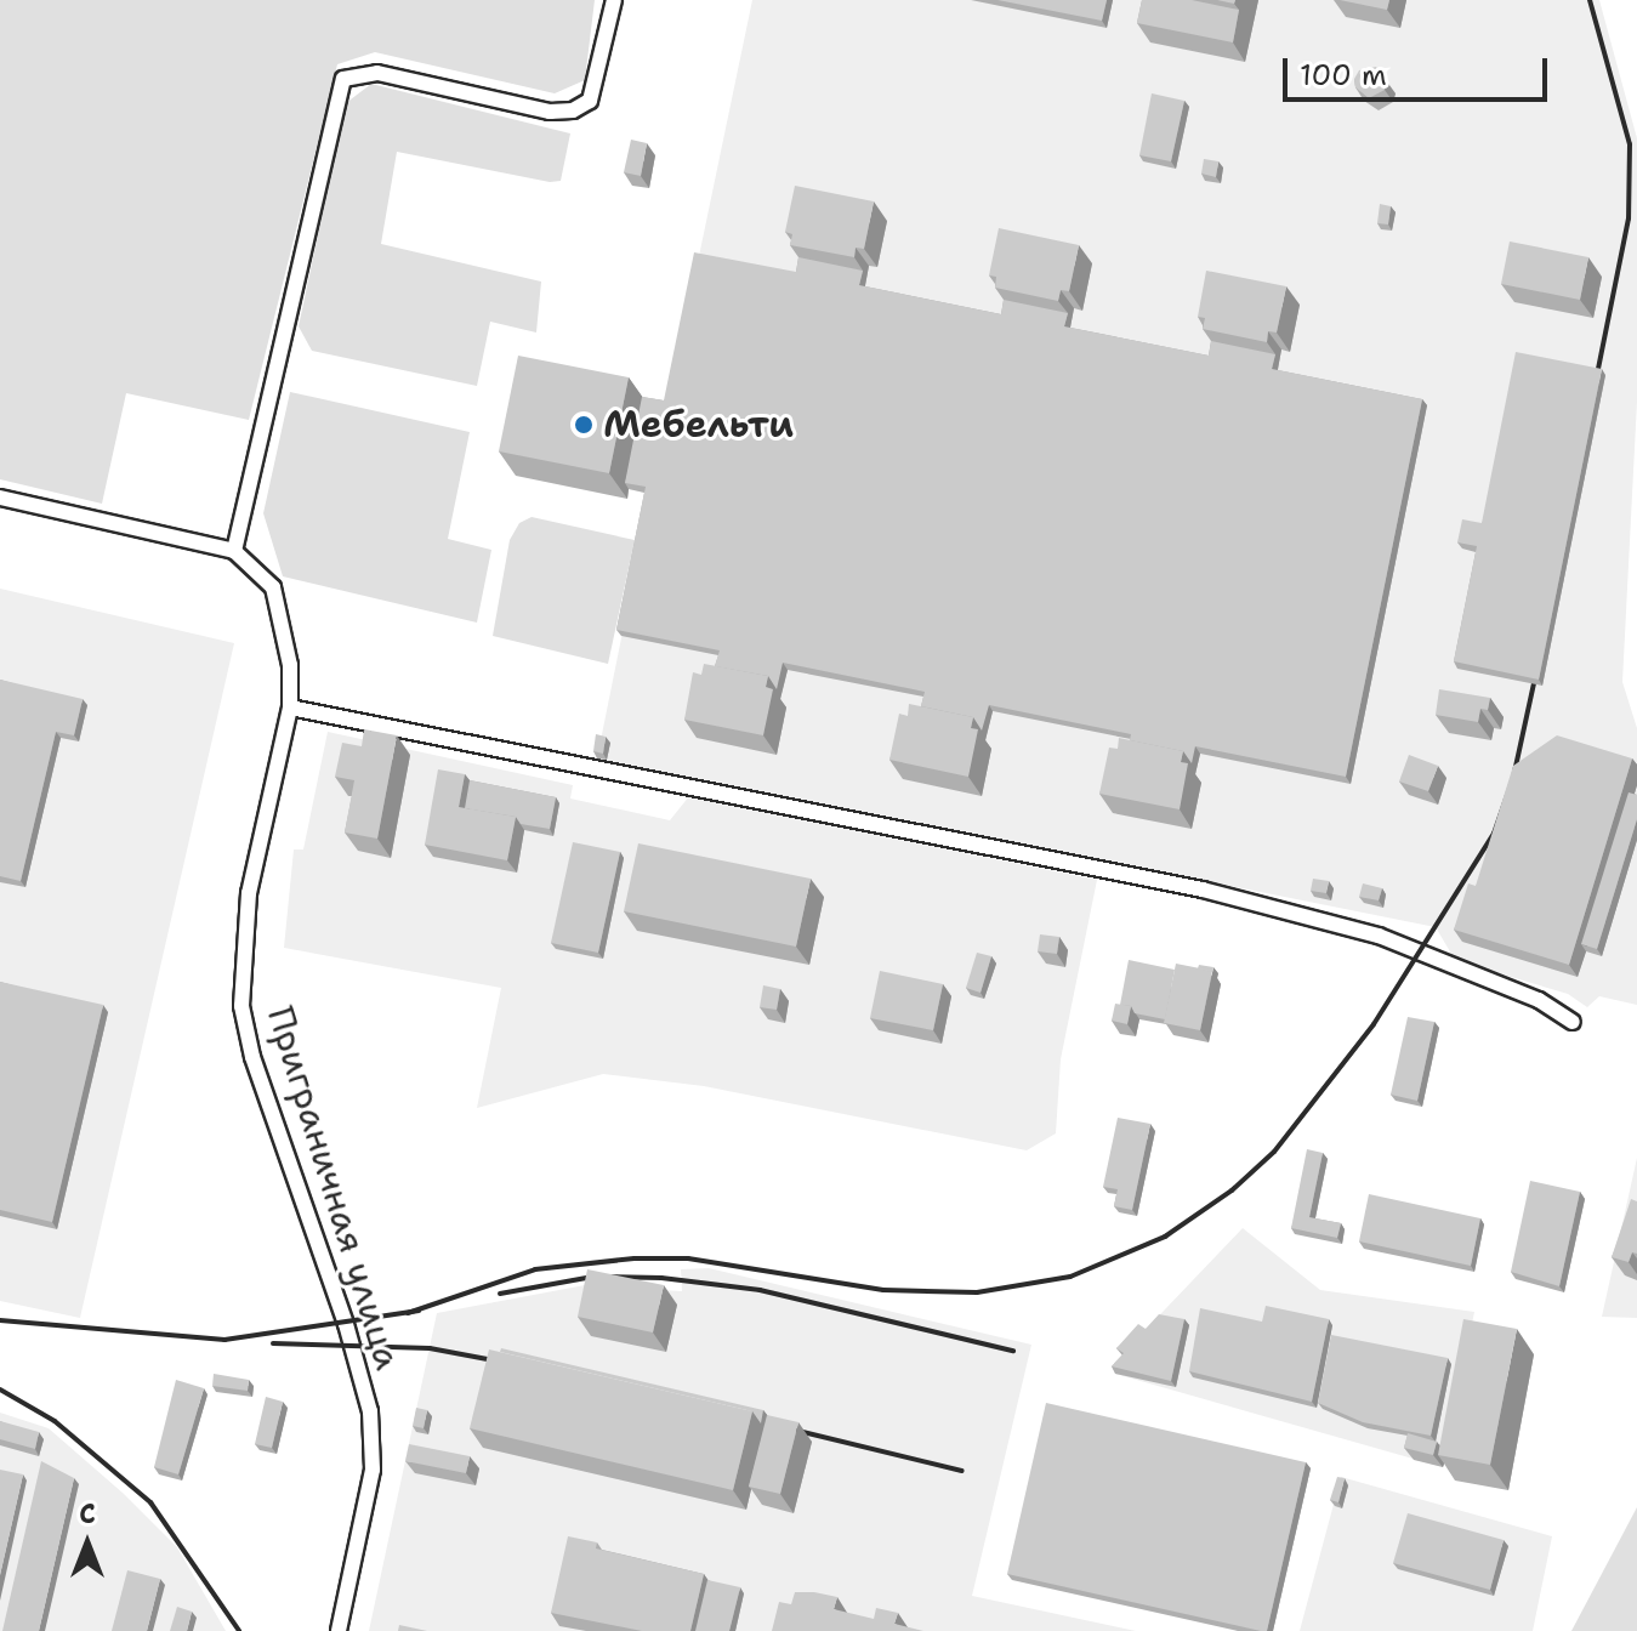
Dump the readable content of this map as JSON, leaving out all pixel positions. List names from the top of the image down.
{
  "streets": {
    "street": ["Приграничная улица"]
  },
  "places": ["Мебельти"],
  "scale_bar": "100 m",
  "north": "top"
}
